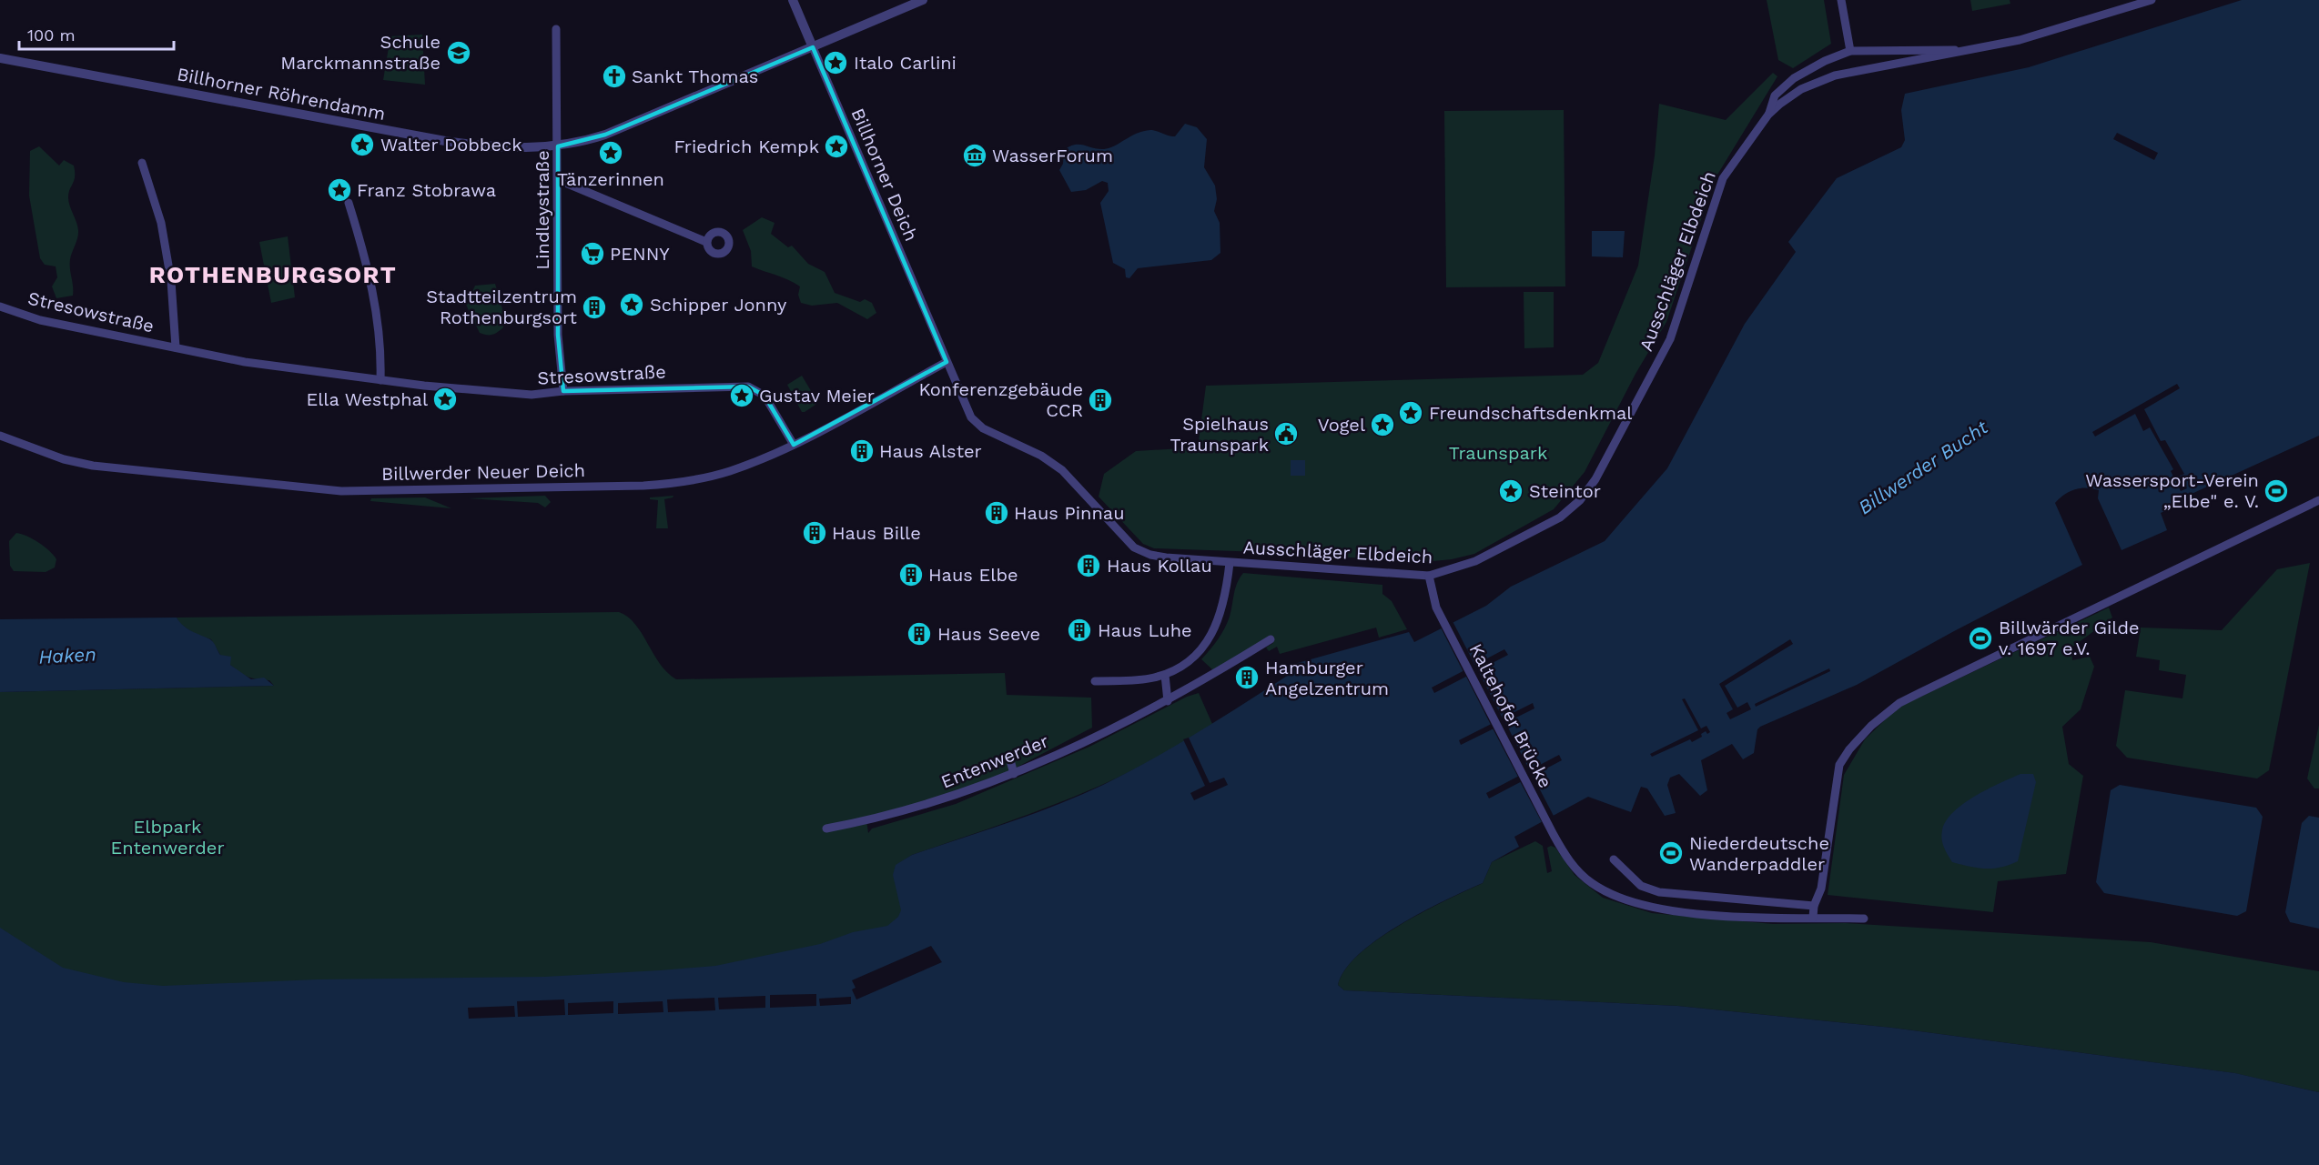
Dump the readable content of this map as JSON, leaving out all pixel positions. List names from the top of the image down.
{
  "streets": {
    "street": [
      "Billhorner Röhrendamm",
      "Billhorner Deich",
      "Lindleystraße",
      "Ausschläger Elbdeich",
      "Stresowstraße",
      "Billwerder Neuer Deich",
      "Kaltehofer Brücke",
      "Entenwerder"
    ]
  },
  "crossings": [
    ["Billhorner Röhrendamm", "Billhorner Deich"],
    ["Billhorner Röhrendamm", "Lindleystraße"],
    ["Billhorner Deich", "Ausschläger Elbdeich"],
    ["Billhorner Deich", "Billwerder Neuer Deich"],
    ["Lindleystraße", "Stresowstraße"],
    ["Ausschläger Elbdeich", "Billwerder Neuer Deich"],
    ["Ausschläger Elbdeich", "Kaltehofer Brücke"],
    ["Stresowstraße", "Billwerder Neuer Deich"]
  ],
  "districts": ["ROTHENBURGSORT"],
  "water": ["Billwerder Bucht", "Haken"],
  "parks": ["Traunspark", "Elbpark Entenwerder"],
  "places": {
    "school or university": ["Schule Marckmannstraße"],
    "place": [
      "Italo Carlini",
      "Walter Dobbeck",
      "Friedrich Kempk",
      "Tänzerinnen",
      "Franz Stobrawa",
      "Schipper Jonny",
      "Gustav Meier",
      "Ella Westphal",
      "Freundschaftsdenkmal",
      "Vogel",
      "Steintor"
    ],
    "church": ["Sankt Thomas"],
    "museum": ["WasserForum"],
    "supermarket": ["PENNY"],
    "building": [
      "Stadtteilzentrum Rothenburgsort",
      "Konferenzgebäude CCR",
      "Haus Alster",
      "Haus Pinnau",
      "Haus Bille",
      "Haus Kollau",
      "Haus Elbe",
      "Haus Luhe",
      "Haus Seeve",
      "Hamburger Angelzentrum"
    ],
    "public building": ["Spielhaus Traunspark"],
    "sports": ["Wassersport-Verein „Elbe\" e. V.", "Billwärder Gilde v. 1697 e.V.", "Niederdeutsche Wanderpaddler"]
  },
  "scale_bar": "100 m"
}
